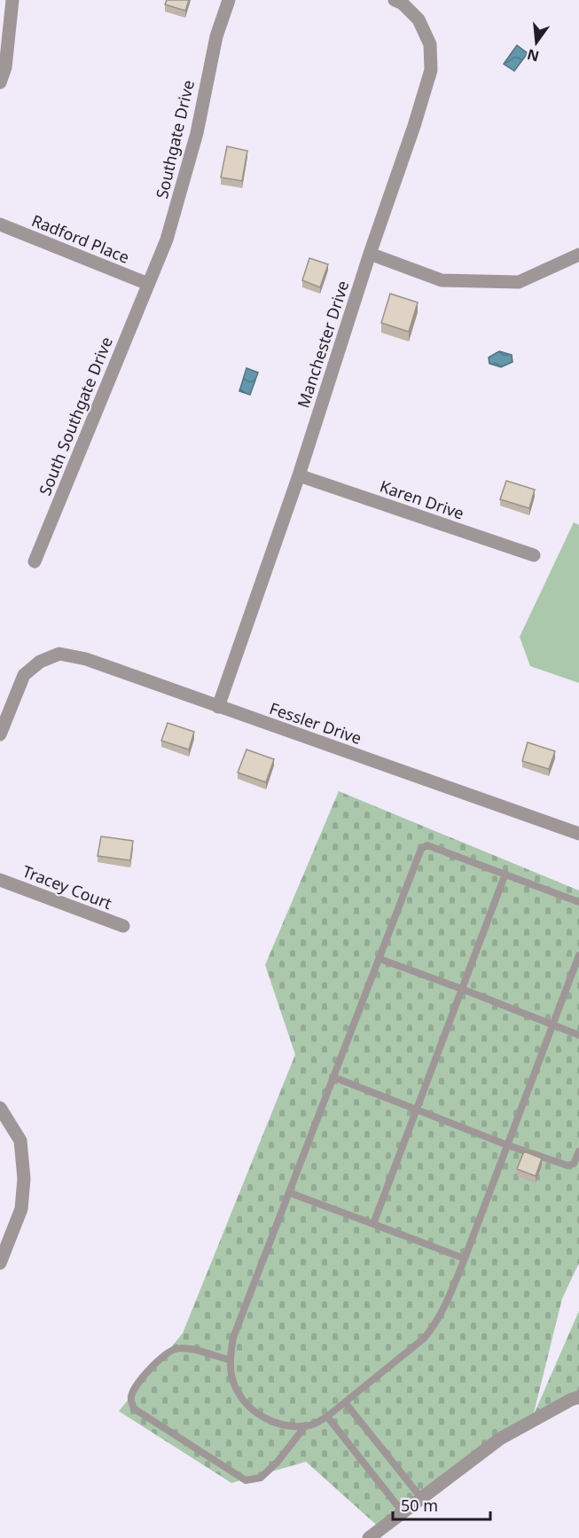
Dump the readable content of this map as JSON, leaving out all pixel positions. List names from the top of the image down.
{
  "streets": {
    "street": [
      "Southgate Drive",
      "Radford Place",
      "Manchester Drive",
      "South Southgate Drive",
      "Karen Drive",
      "Fessler Drive",
      "Tracey Court"
    ]
  },
  "crossings": [
    ["Southgate Drive", "Radford Place"],
    ["Southgate Drive", "South Southgate Drive"],
    ["Radford Place", "South Southgate Drive"],
    ["Manchester Drive", "Karen Drive"],
    ["Manchester Drive", "Fessler Drive"]
  ],
  "scale_bar": "50 m",
  "north": "bottom"
}
